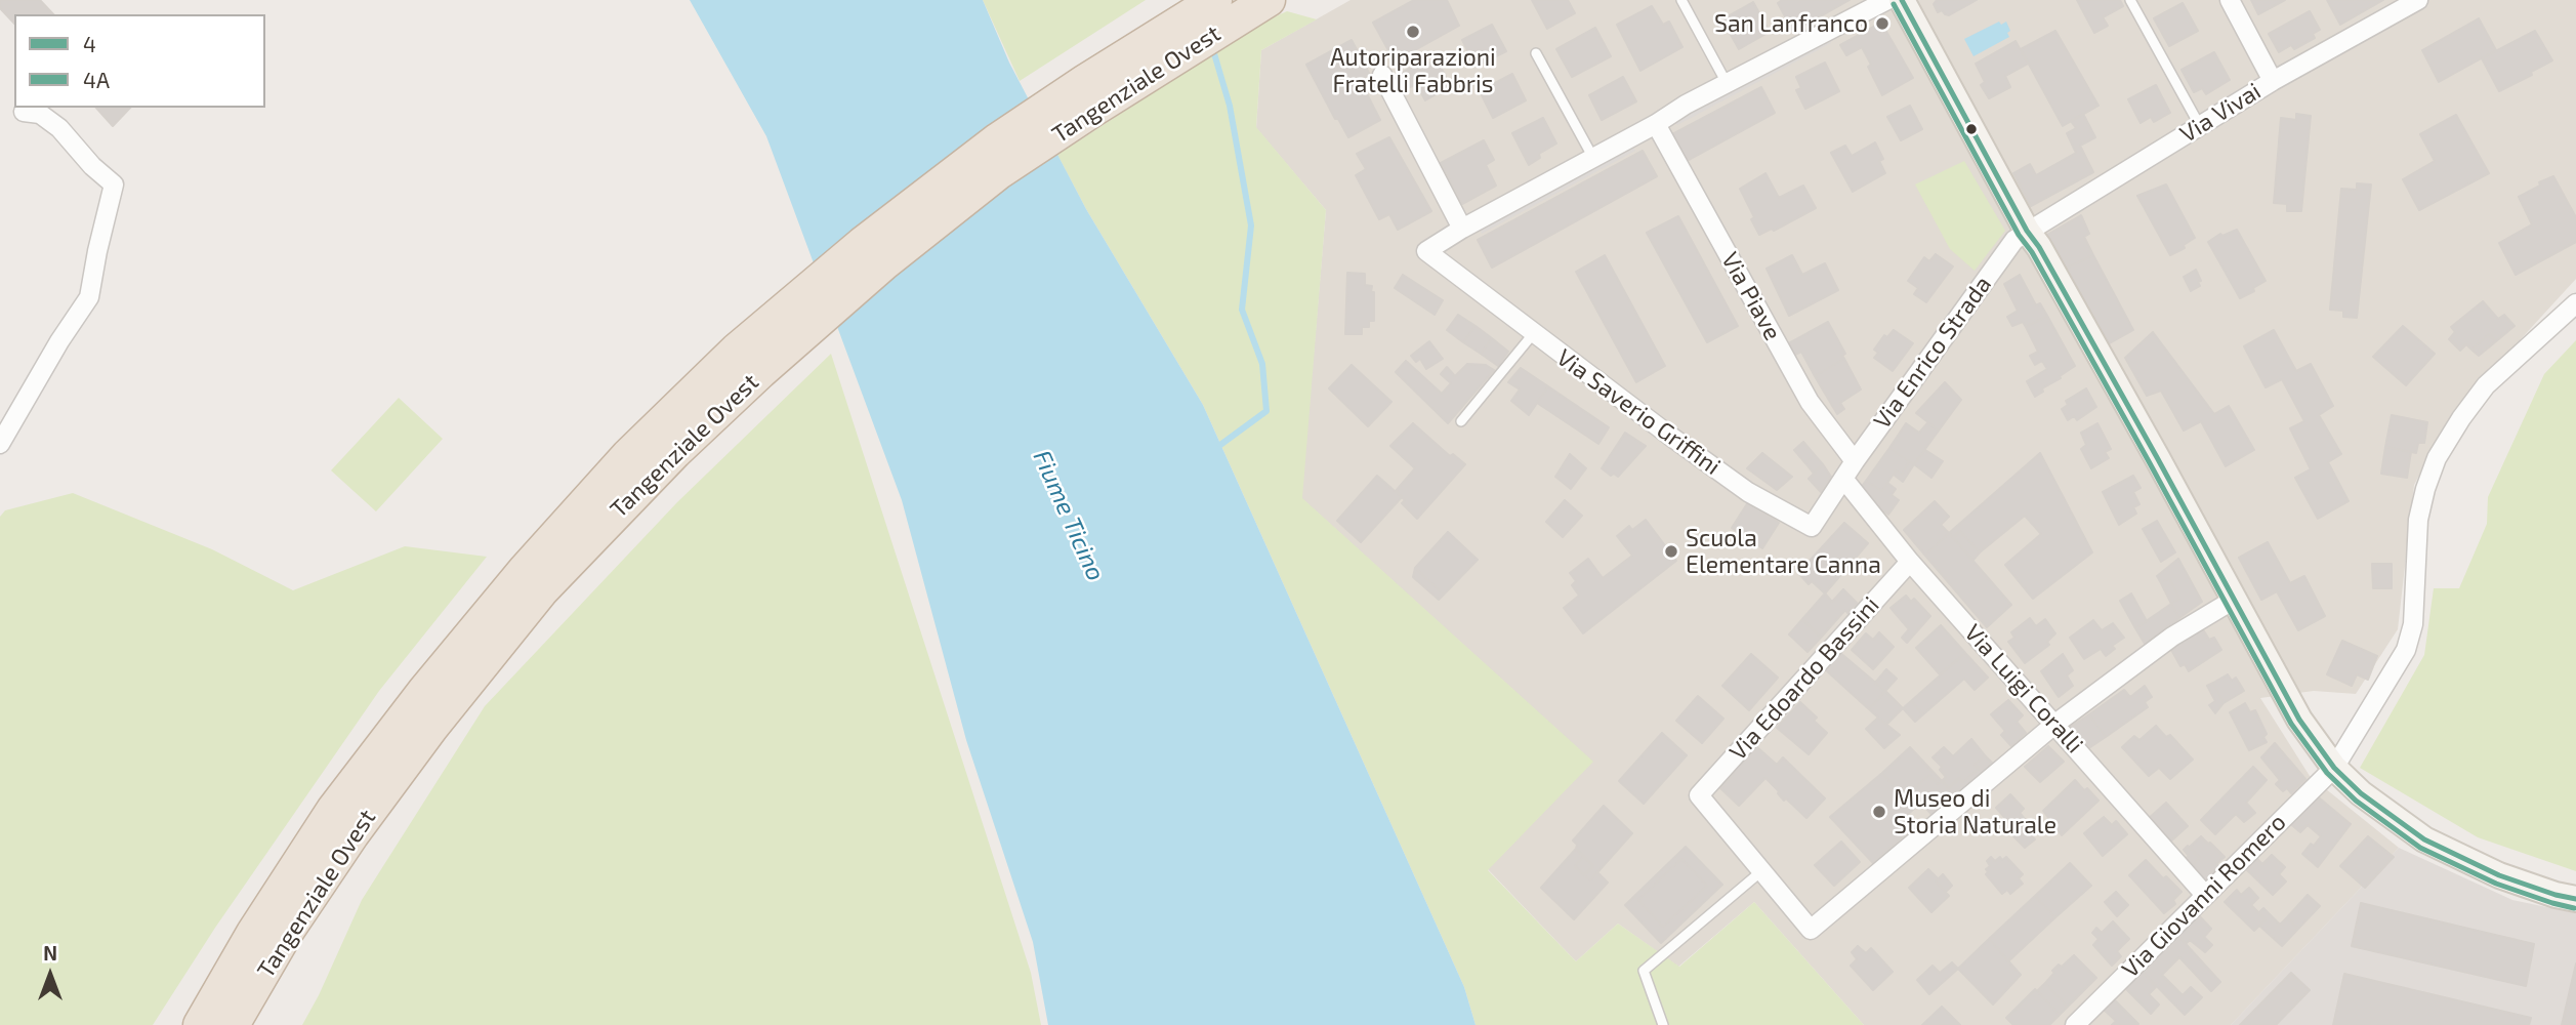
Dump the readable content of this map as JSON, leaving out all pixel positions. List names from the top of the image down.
{
  "streets": {
    "highway": ["Tangenziale Ovest"],
    "street": [
      "Via Vivai",
      "Via Piave",
      "Via Enrico Strada",
      "Via Saverio Griffini",
      "Via Edoardo Bassini",
      "Via Luigi Coralli",
      "Via Giovanni Romero"
    ]
  },
  "crossings": [
    ["Via Vivai", "Via Enrico Strada"],
    ["Via Piave", "Via Enrico Strada"],
    ["Via Enrico Strada", "Via Saverio Griffini"],
    ["Via Enrico Strada", "Via Luigi Coralli"],
    ["Via Saverio Griffini", "Via Luigi Coralli"],
    ["Via Edoardo Bassini", "Via Luigi Coralli"],
    ["Via Luigi Coralli", "Via Giovanni Romero"]
  ],
  "water": ["Fiume Ticino"],
  "places": [
    "San Lanfranco",
    "Autoriparazioni Fratelli Fabbris",
    "Scuola Elementare Canna",
    "Museo di Storia Naturale"
  ],
  "lines": ["transit line 4", "transit line 4A"],
  "legend": ["4", "4A"],
  "north": "top"
}
